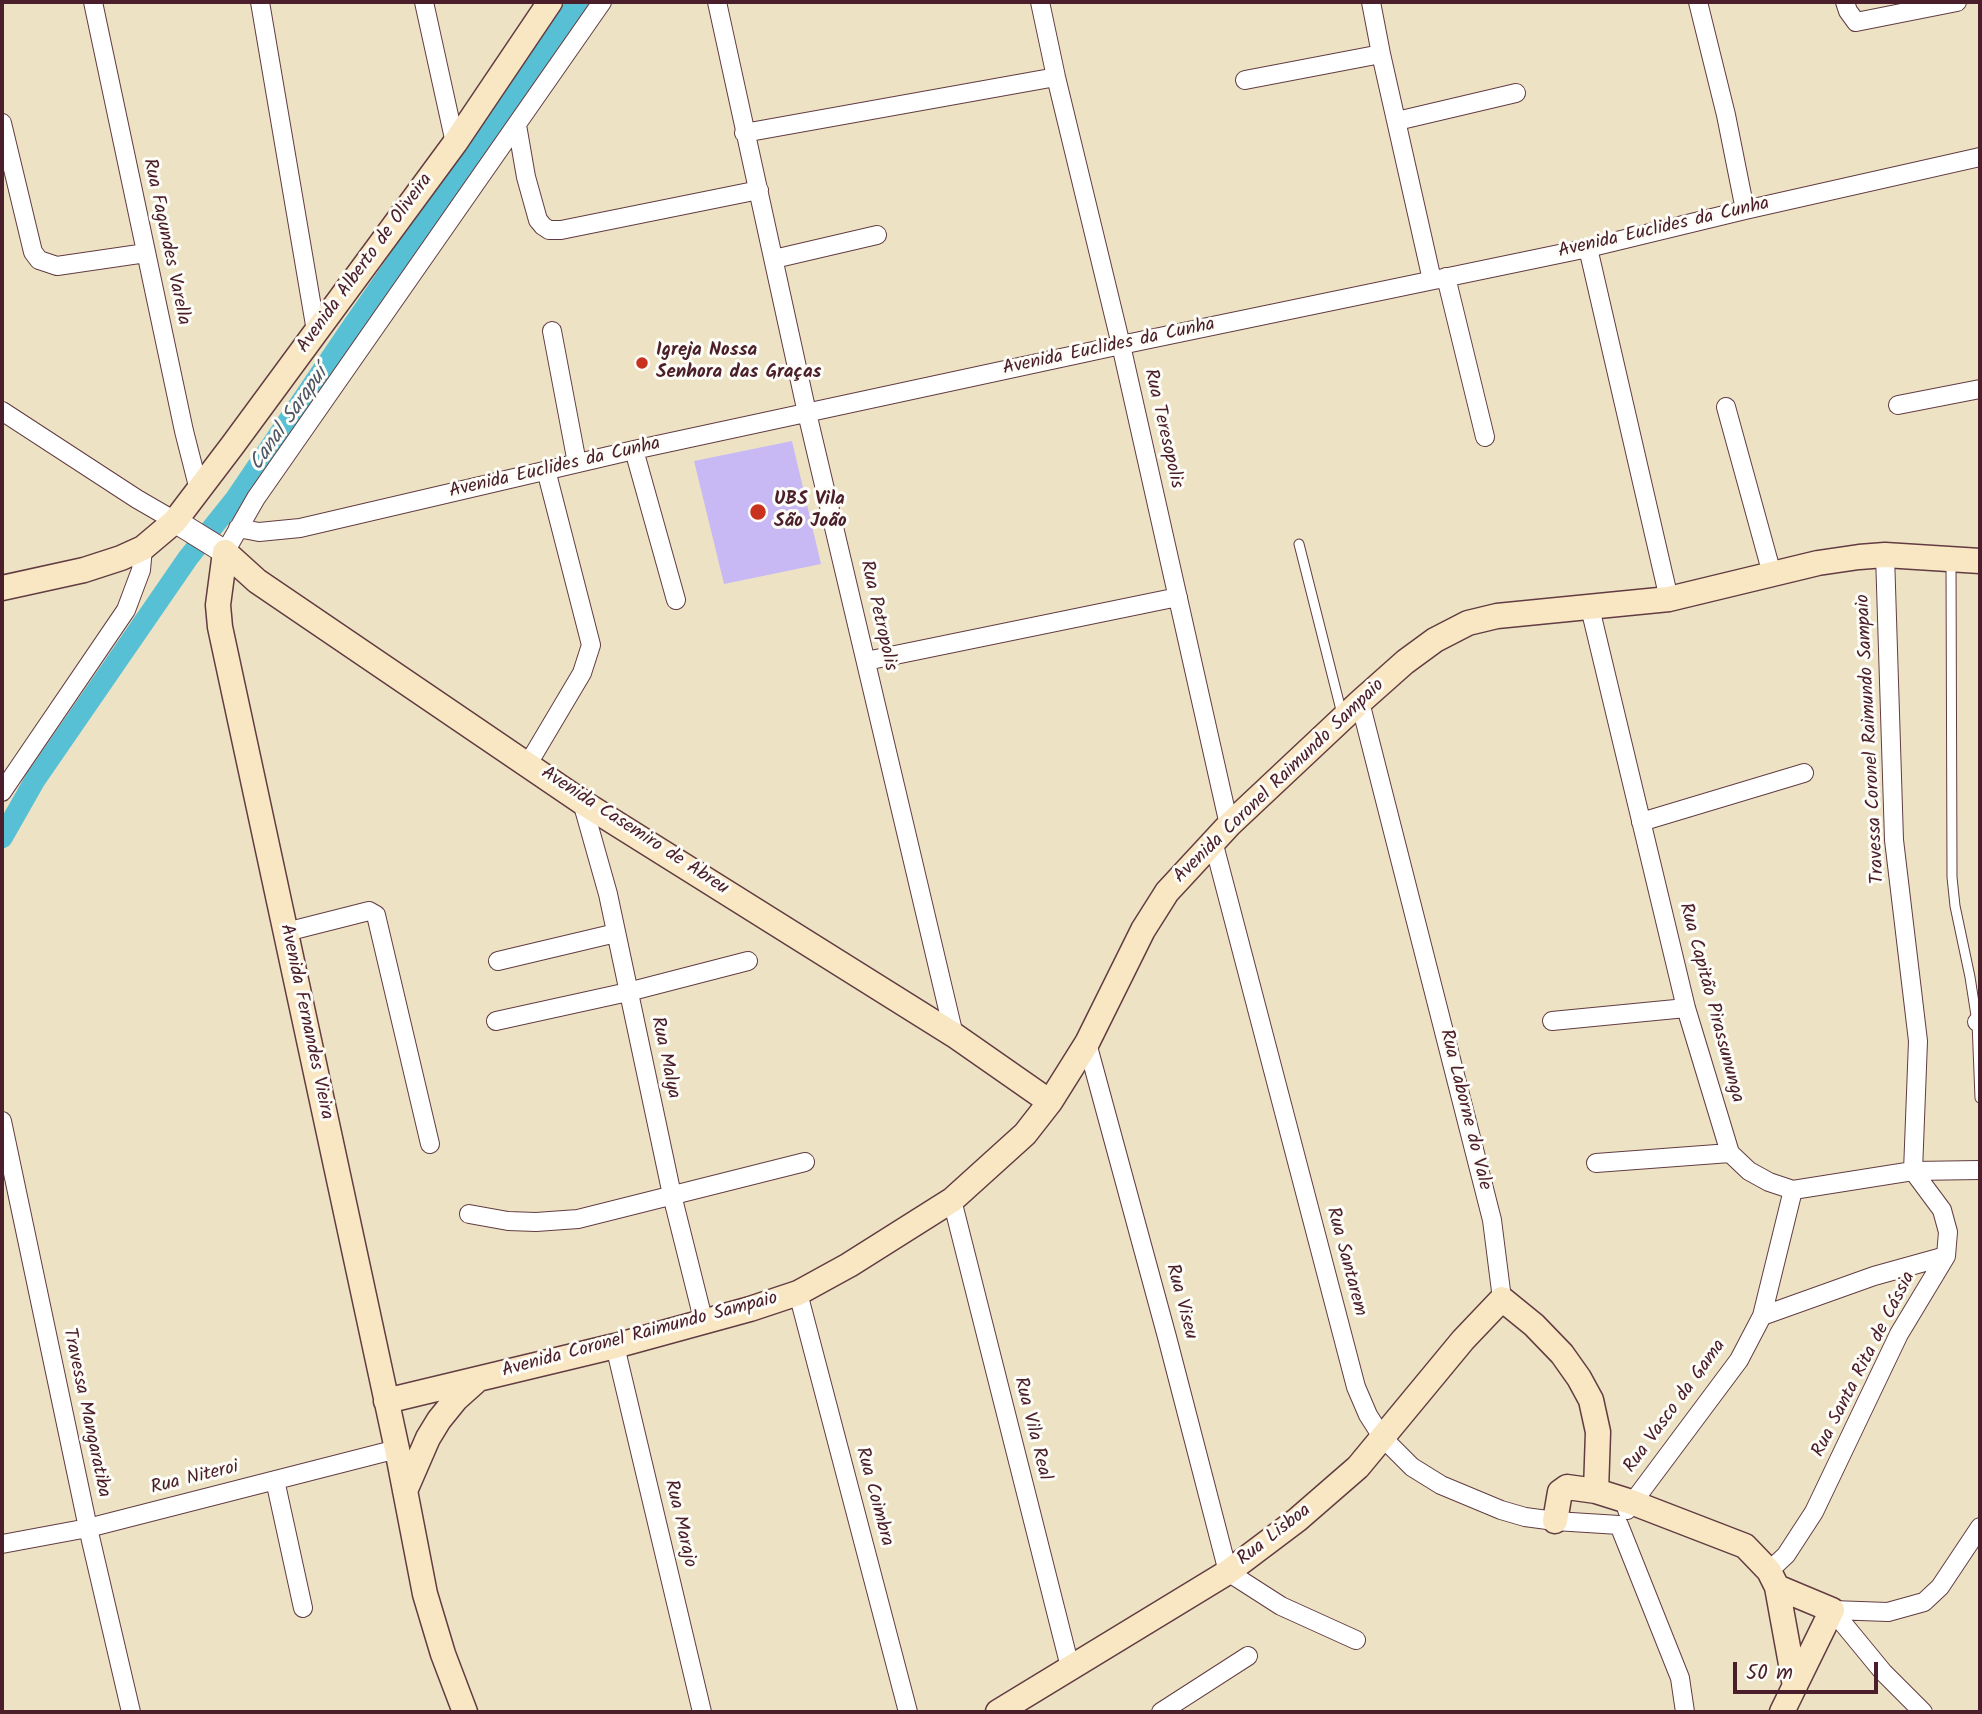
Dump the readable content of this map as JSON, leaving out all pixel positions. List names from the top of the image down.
{
  "streets": {
    "main road": [
      "Avenida Alberto de Oliveira",
      "Avenida Coronel Raimundo Sampaio",
      "Avenida Casemiro de Abreu",
      "Avenida Fernandes Vieira",
      "Rua Lisboa"
    ],
    "street": [
      "Avenida Euclides da Cunha",
      "Rua Fagundes Varella",
      "Rua Teresopolis",
      "Rua Petropolis",
      "Travessa Coronel Raimundo Sampaio",
      "Rua Capitão Pirassununga",
      "Rua Malya",
      "Rua Laborne do Vale",
      "Rua Santarem",
      "Rua Viseu",
      "Rua Santa Rita de Cássia",
      "Rua Vasco da Gama",
      "Travessa Mangaratiba",
      "Rua Vila Real",
      "Rua Niteroi",
      "Rua Coimbra",
      "Rua Marajo"
    ]
  },
  "crossings": [
    ["Avenida Euclides da Cunha", "Rua Teresopolis"],
    ["Avenida Euclides da Cunha", "Rua Petropolis"],
    ["Rua Fagundes Varella", "Avenida Alberto de Oliveira"],
    ["Rua Teresopolis", "Avenida Coronel Raimundo Sampaio"],
    ["Rua Teresopolis", "Rua Santarem"],
    ["Rua Petropolis", "Avenida Casemiro de Abreu"],
    ["Travessa Coronel Raimundo Sampaio", "Avenida Coronel Raimundo Sampaio"],
    ["Avenida Coronel Raimundo Sampaio", "Avenida Casemiro de Abreu"],
    ["Avenida Coronel Raimundo Sampaio", "Rua Capitão Pirassununga"],
    ["Avenida Coronel Raimundo Sampaio", "Avenida Fernandes Vieira"],
    ["Avenida Coronel Raimundo Sampaio", "Rua Malya"],
    ["Avenida Coronel Raimundo Sampaio", "Rua Laborne do Vale"],
    ["Avenida Coronel Raimundo Sampaio", "Rua Santarem"],
    ["Avenida Coronel Raimundo Sampaio", "Rua Viseu"],
    ["Avenida Coronel Raimundo Sampaio", "Rua Vila Real"],
    ["Avenida Coronel Raimundo Sampaio", "Rua Coimbra"],
    ["Avenida Coronel Raimundo Sampaio", "Rua Marajo"],
    ["Avenida Casemiro de Abreu", "Avenida Fernandes Vieira"],
    ["Avenida Casemiro de Abreu", "Rua Malya"],
    ["Avenida Fernandes Vieira", "Rua Niteroi"],
    ["Rua Laborne do Vale", "Rua Lisboa"],
    ["Rua Santarem", "Rua Vasco da Gama"],
    ["Rua Santarem", "Rua Lisboa"],
    ["Rua Viseu", "Rua Lisboa"],
    ["Travessa Mangaratiba", "Rua Niteroi"],
    ["Rua Vila Real", "Rua Lisboa"]
  ],
  "water": ["Canal Sarapuí"],
  "places": ["Igreja Nossa Senhora das Graças", "UBS Vila São João"],
  "scale_bar": "50 m"
}
